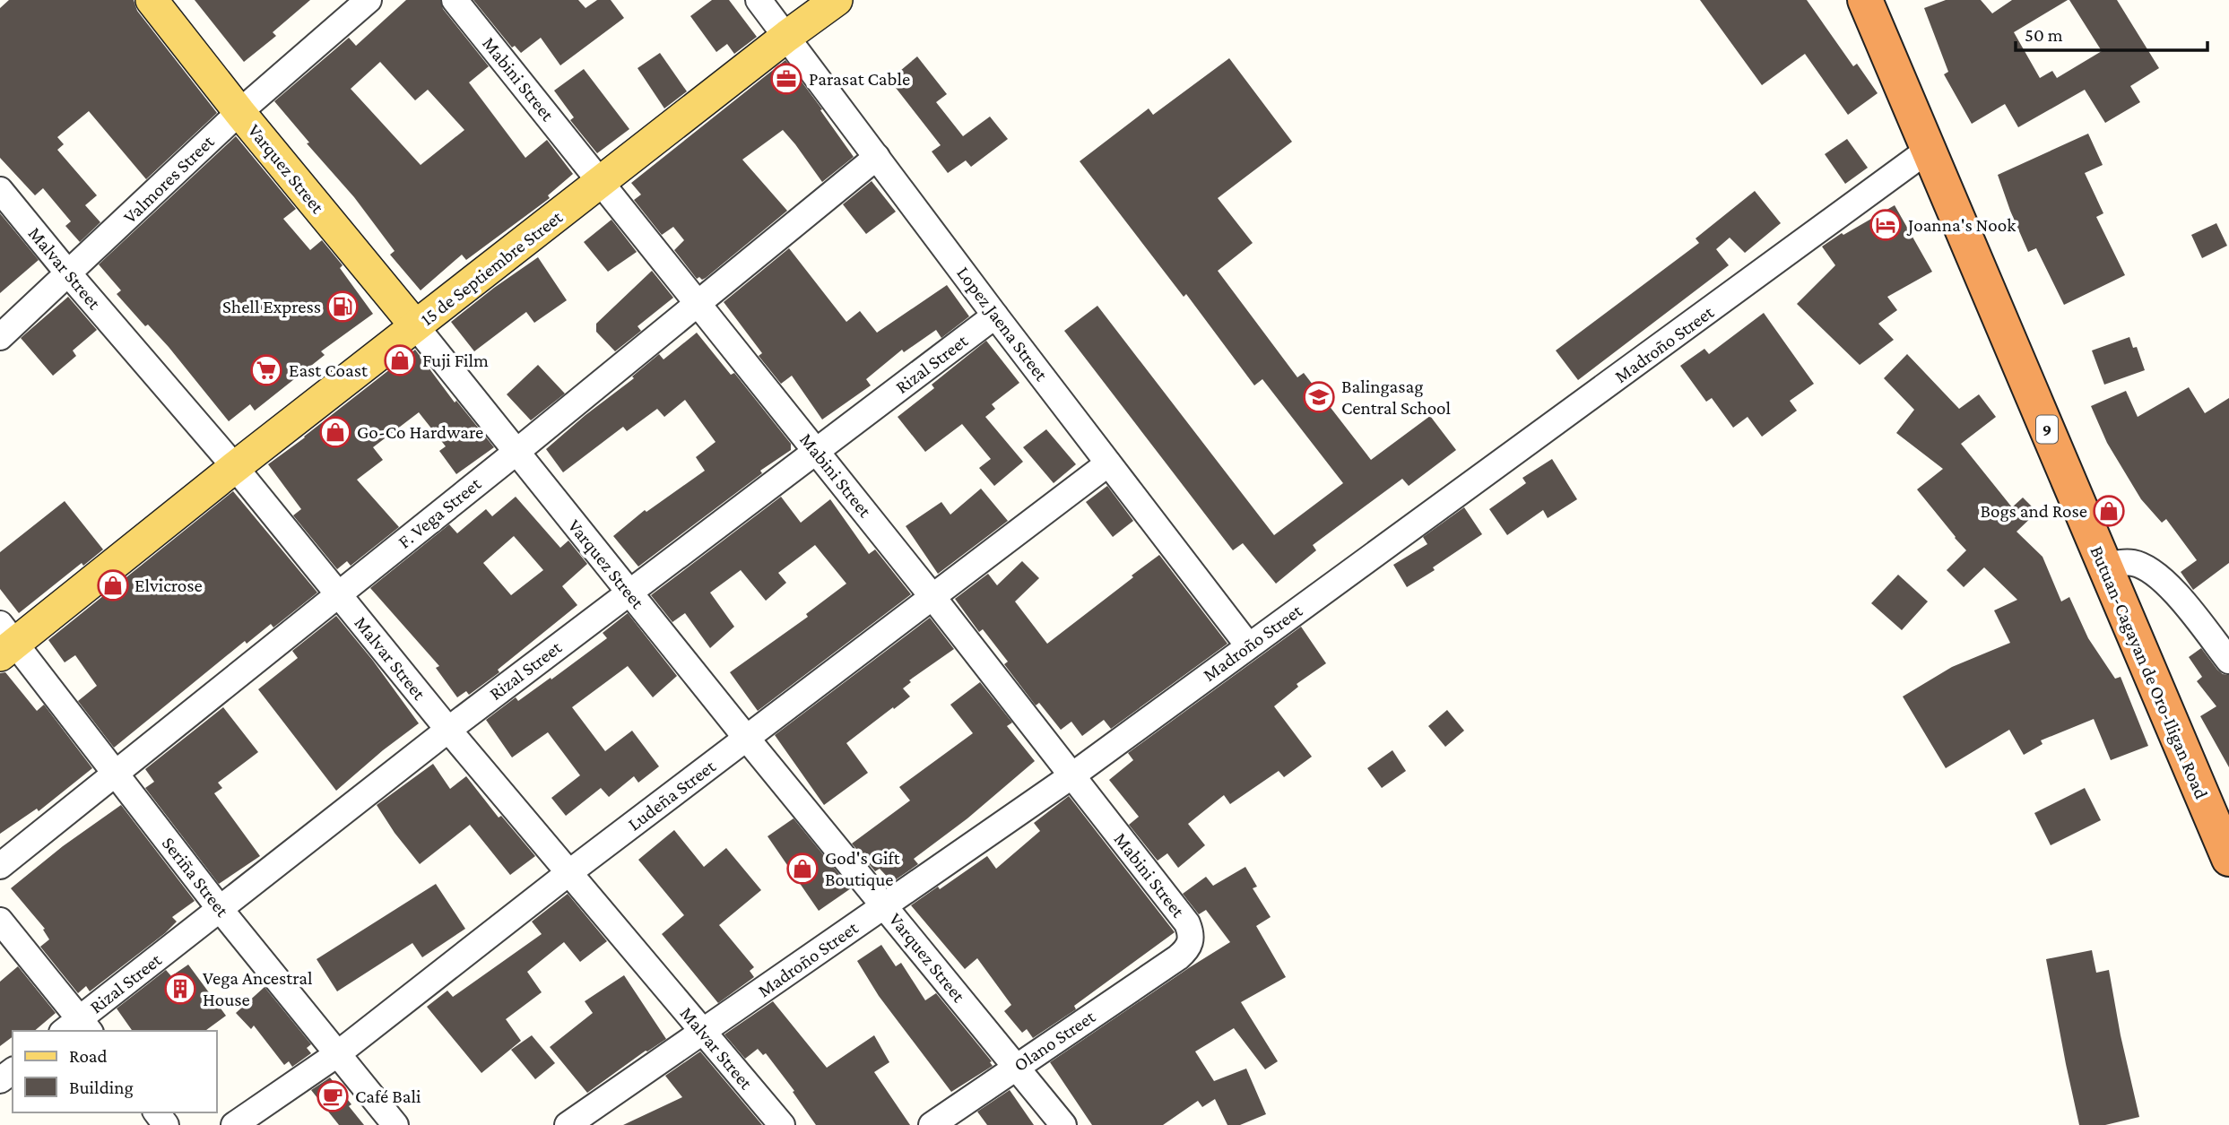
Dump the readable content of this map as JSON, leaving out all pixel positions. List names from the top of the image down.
{
  "streets": {
    "highway": ["9", "Butuan-Cagayan de Oro-Iligan Road"],
    "main road": ["Varquez Street", "15 de Septiembre Street"],
    "street": [
      "Mabini Street",
      "Valmores Street",
      "Malvar Street",
      "Lopez Jaena Street",
      "Madroño Street",
      "Rizal Street",
      "F. Vega Street",
      "Ludeña Street",
      "Seriña Street",
      "Olano Street"
    ]
  },
  "crossings": [
    ["Mabini Street", "15 de Septiembre Street"],
    ["Mabini Street", "Madroño Street"],
    ["Mabini Street", "Rizal Street"],
    ["Mabini Street", "F. Vega Street"],
    ["Mabini Street", "Ludeña Street"],
    ["Mabini Street", "Olano Street"],
    ["Varquez Street", "Valmores Street"],
    ["Varquez Street", "15 de Septiembre Street"],
    ["Varquez Street", "Madroño Street"],
    ["Varquez Street", "Rizal Street"],
    ["Varquez Street", "F. Vega Street"],
    ["Varquez Street", "Ludeña Street"],
    ["Varquez Street", "Olano Street"],
    ["Valmores Street", "Malvar Street"],
    ["Malvar Street", "15 de Septiembre Street"],
    ["Malvar Street", "Madroño Street"],
    ["Malvar Street", "Rizal Street"],
    ["Malvar Street", "F. Vega Street"],
    ["Malvar Street", "Ludeña Street"],
    ["15 de Septiembre Street", "Lopez Jaena Street"],
    ["15 de Septiembre Street", "Seriña Street"],
    ["Lopez Jaena Street", "Madroño Street"],
    ["Lopez Jaena Street", "Rizal Street"],
    ["Lopez Jaena Street", "F. Vega Street"],
    ["Lopez Jaena Street", "Ludeña Street"],
    ["Madroño Street", "Butuan-Cagayan de Oro-Iligan Road"],
    ["Rizal Street", "Seriña Street"],
    ["F. Vega Street", "Seriña Street"],
    ["Ludeña Street", "Seriña Street"]
  ],
  "places": {
    "office": ["Parasat Cable"],
    "hotel": ["Joanna's Nook"],
    "fuel station": ["Shell Express"],
    "shop": [
      "Fuji Film",
      "Go-Co Hardware",
      "Bogs and Rose",
      "Elvicrose",
      "God's Gift Boutique"
    ],
    "supermarket": ["East Coast"],
    "school or university": ["Balingasag Central School"],
    "building": ["Vega Ancestral House"],
    "cafe": ["Café Bali"]
  },
  "legend": ["Road", "Building"],
  "scale_bar": "50 m"
}
